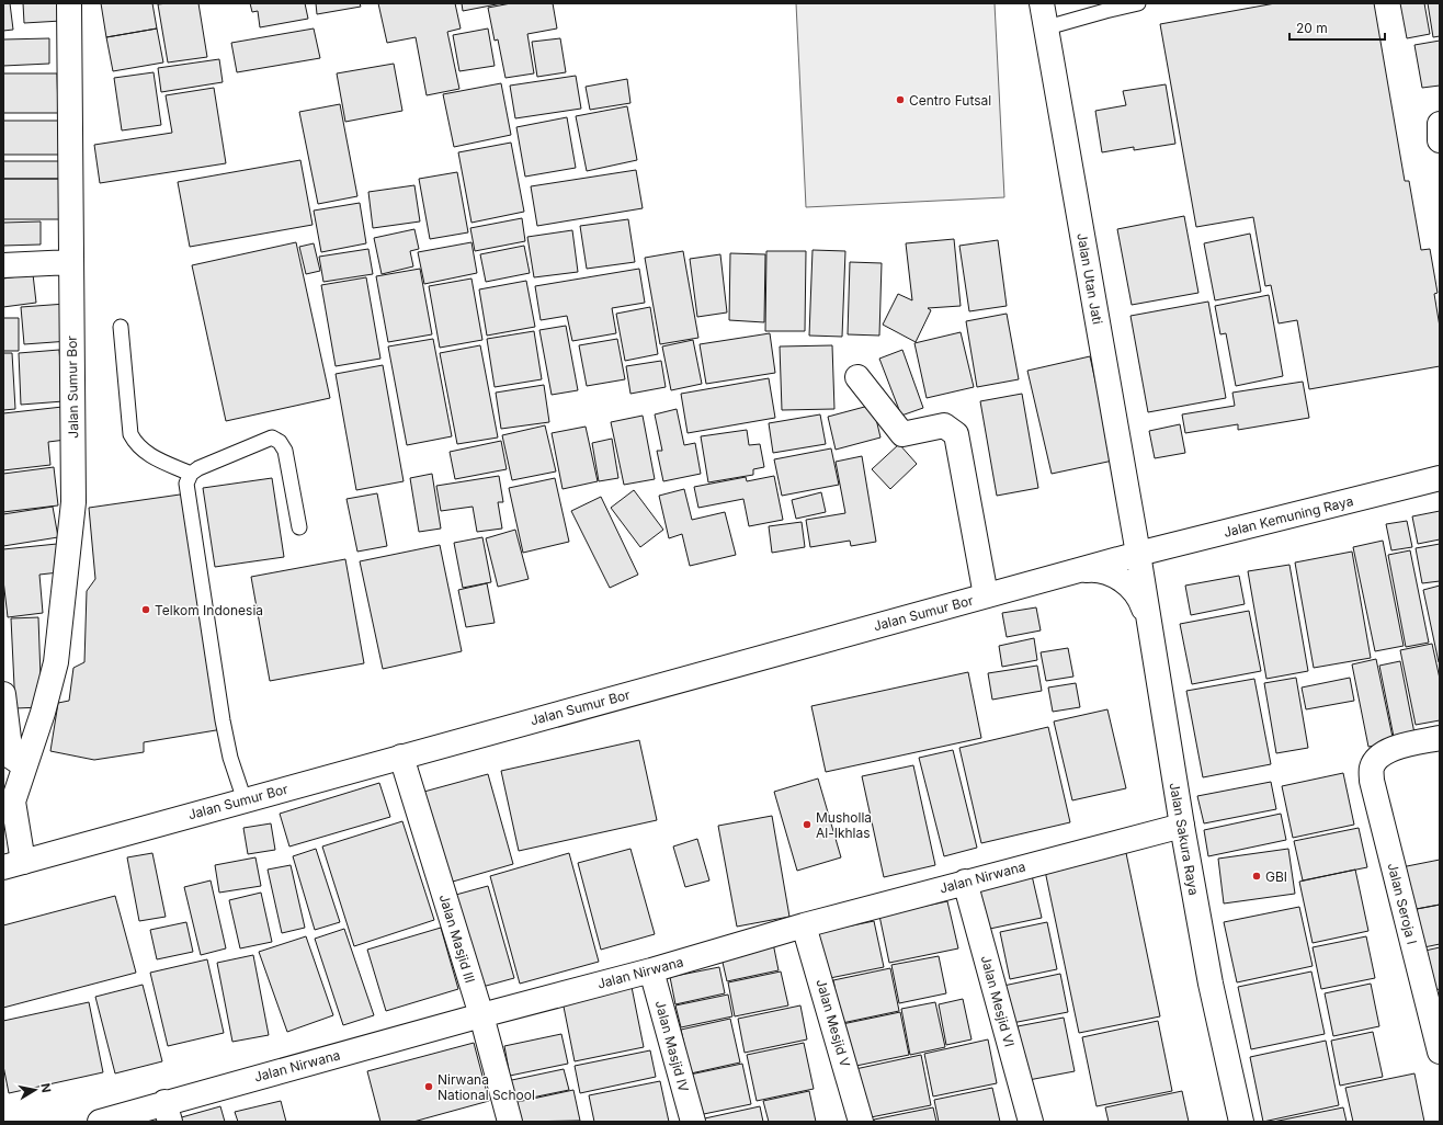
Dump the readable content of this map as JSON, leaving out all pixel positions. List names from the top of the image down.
{
  "streets": {
    "street": [
      "Jalan Utan Jati",
      "Jalan Sumur Bor",
      "Jalan Kemuning Raya",
      "Jalan Sakura Raya",
      "Jalan Nirwana",
      "Jalan Seroja I",
      "Jalan Masjid III",
      "Jalan Mesjid VI",
      "Jalan Mesjid V",
      "Jalan Masjid IV"
    ]
  },
  "crossings": [
    ["Jalan Utan Jati", "Jalan Sumur Bor"],
    ["Jalan Utan Jati", "Jalan Kemuning Raya"],
    ["Jalan Utan Jati", "Jalan Sakura Raya"],
    ["Jalan Sumur Bor", "Jalan Kemuning Raya"],
    ["Jalan Sumur Bor", "Jalan Sakura Raya"],
    ["Jalan Sumur Bor", "Jalan Masjid III"],
    ["Jalan Kemuning Raya", "Jalan Sakura Raya"],
    ["Jalan Sakura Raya", "Jalan Nirwana"],
    ["Jalan Nirwana", "Jalan Masjid III"],
    ["Jalan Nirwana", "Jalan Mesjid VI"],
    ["Jalan Nirwana", "Jalan Mesjid V"],
    ["Jalan Nirwana", "Jalan Masjid IV"]
  ],
  "places": [
    "Centro Futsal",
    "Telkom Indonesia",
    "Musholla Al-Ikhlas",
    "GBI",
    "Nirwana National School"
  ],
  "scale_bar": "20 m",
  "north": "right"
}
